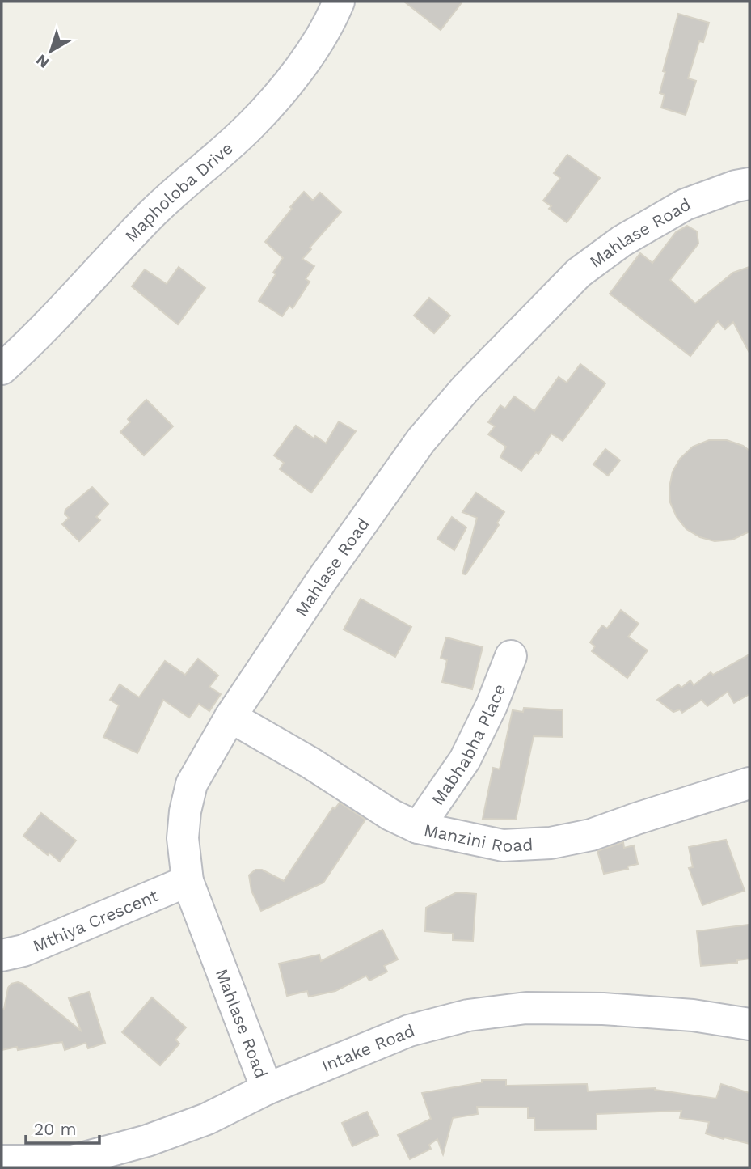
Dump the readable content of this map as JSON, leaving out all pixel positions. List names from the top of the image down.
{
  "streets": {
    "street": [
      "Mapholoba Drive",
      "Mahlase Road",
      "Mabhabha Place",
      "Manzini Road",
      "Mthiya Crescent",
      "Intake Road"
    ]
  },
  "crossings": [
    ["Mahlase Road", "Manzini Road"],
    ["Mahlase Road", "Mthiya Crescent"],
    ["Mahlase Road", "Intake Road"],
    ["Mabhabha Place", "Manzini Road"]
  ],
  "scale_bar": "20 m",
  "north": "bottom left"
}
